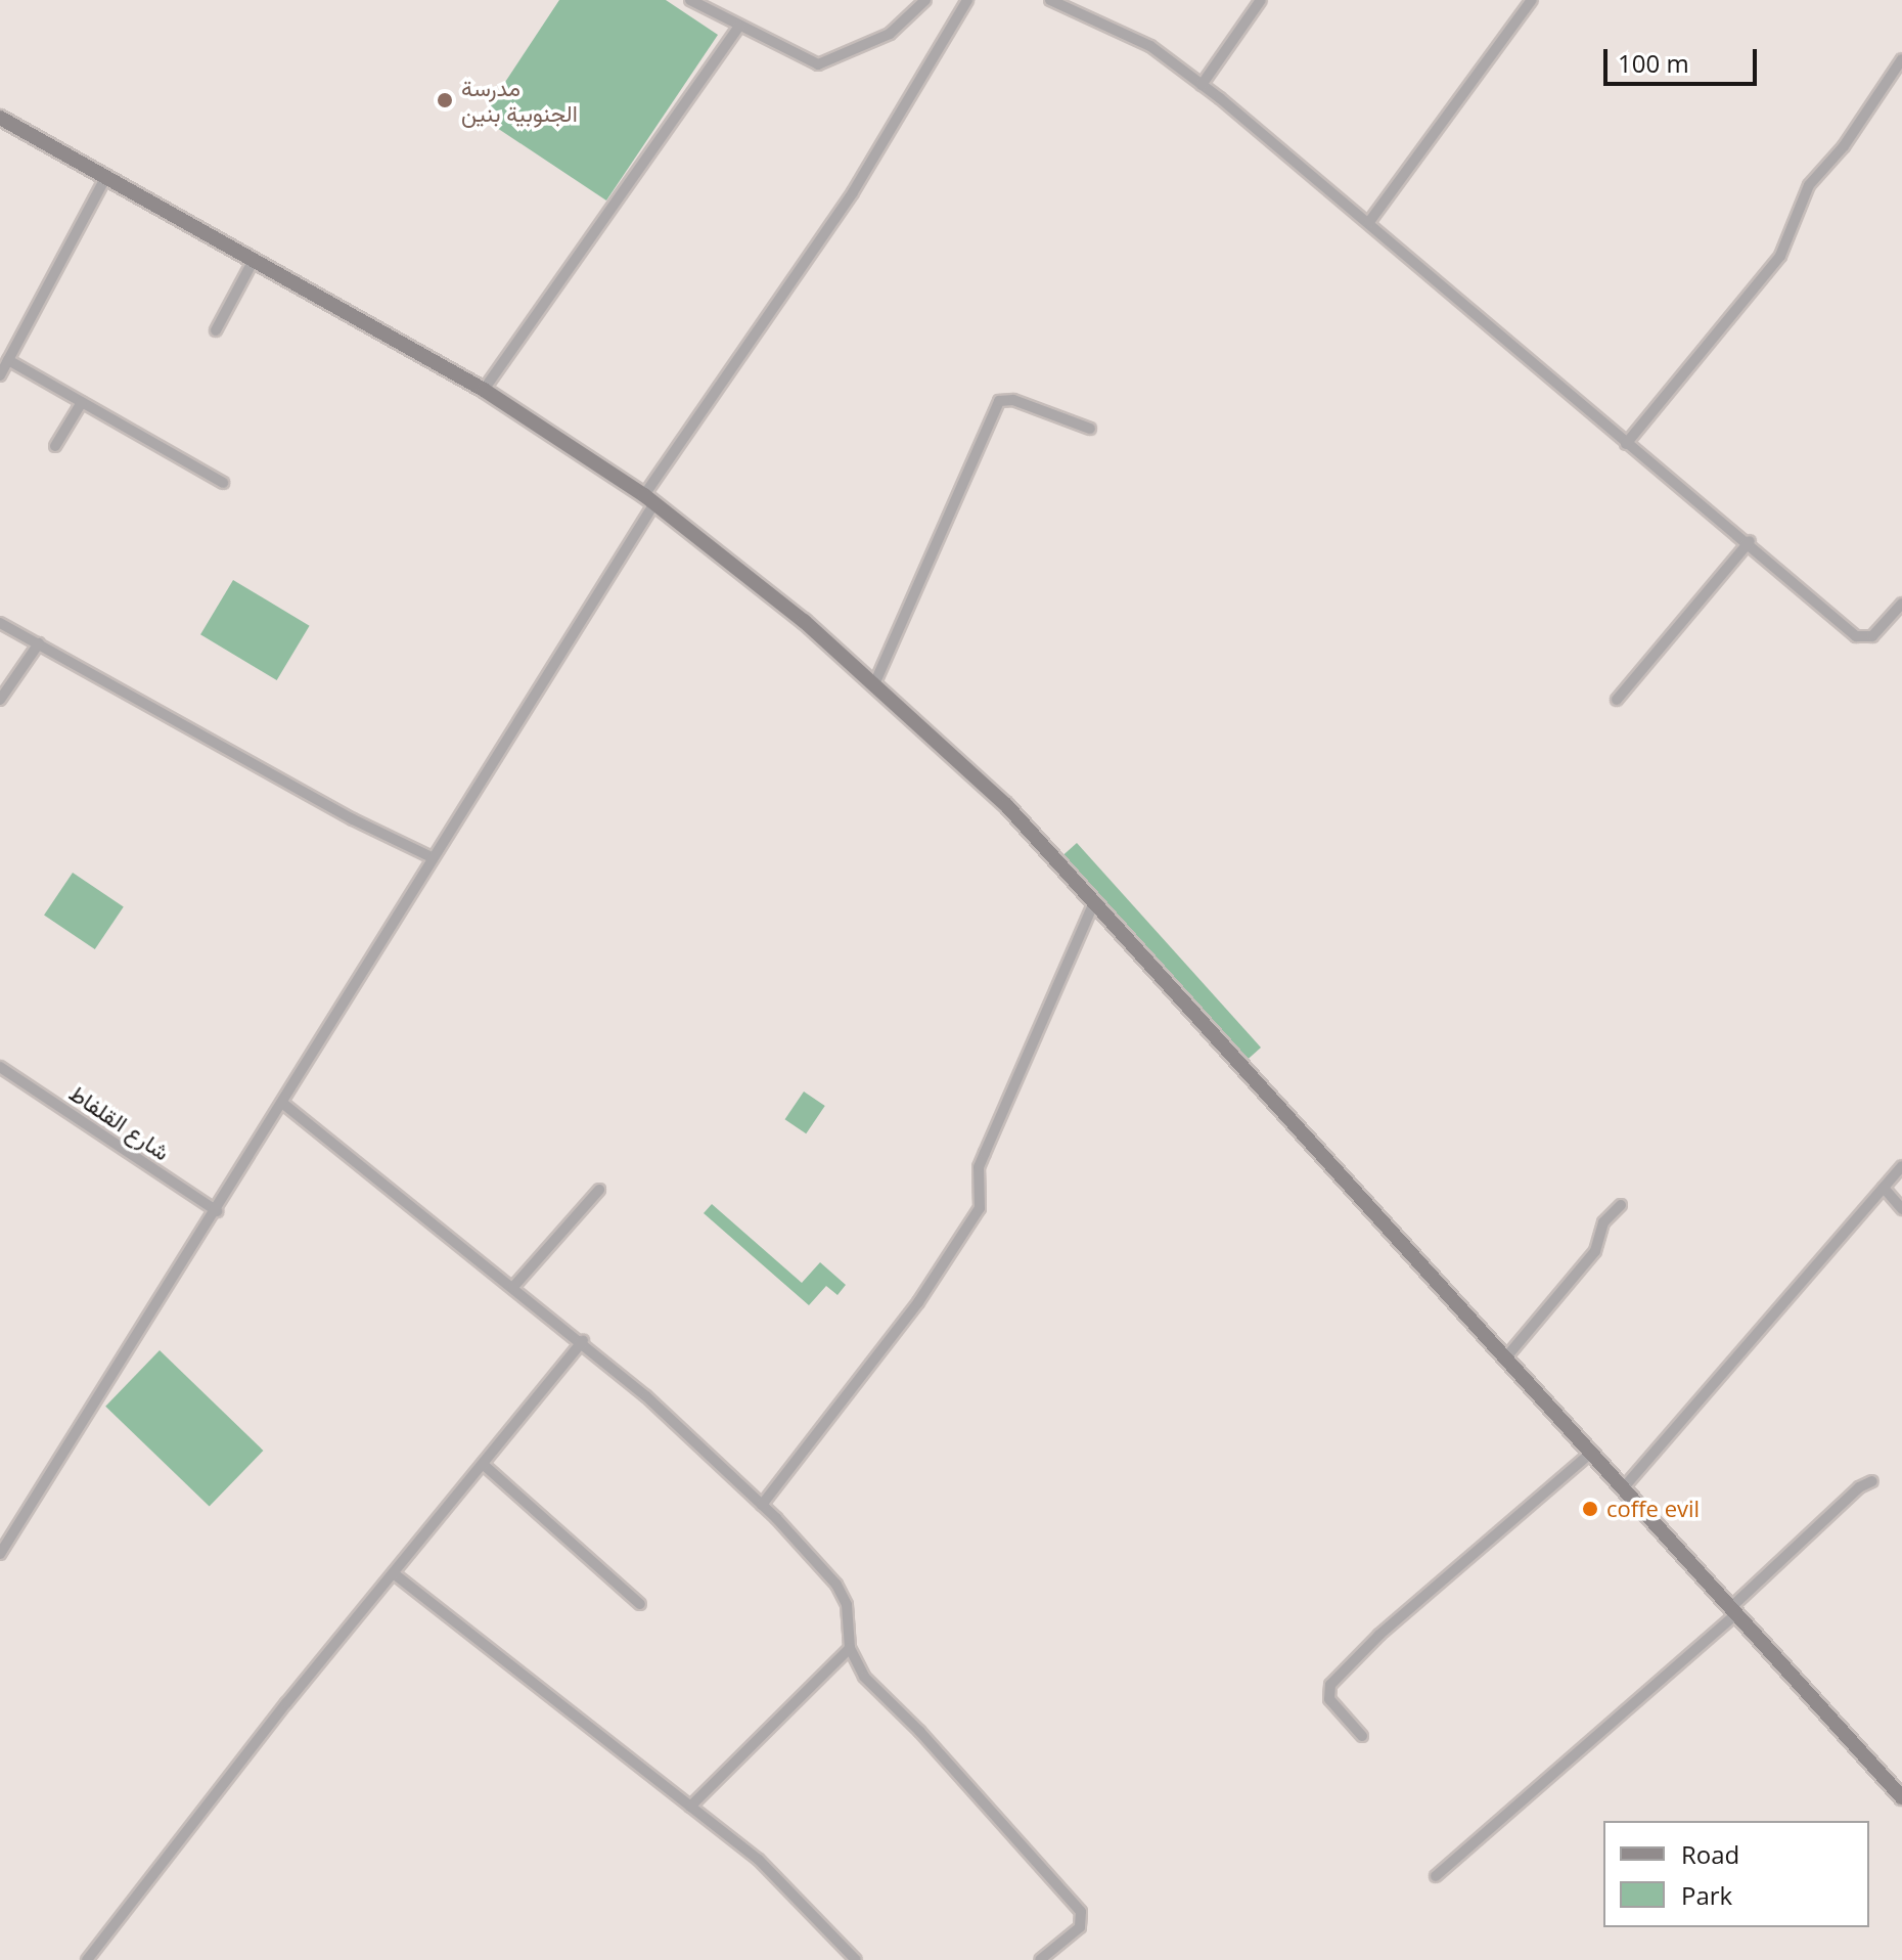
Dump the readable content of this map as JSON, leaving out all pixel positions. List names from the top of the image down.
{
  "streets": {
    "street": ["شارع القلفاط"]
  },
  "places": ["مدرسة الجنوبية بنين", "coffe evil"],
  "legend": ["Road", "Park"],
  "scale_bar": "100 m"
}
